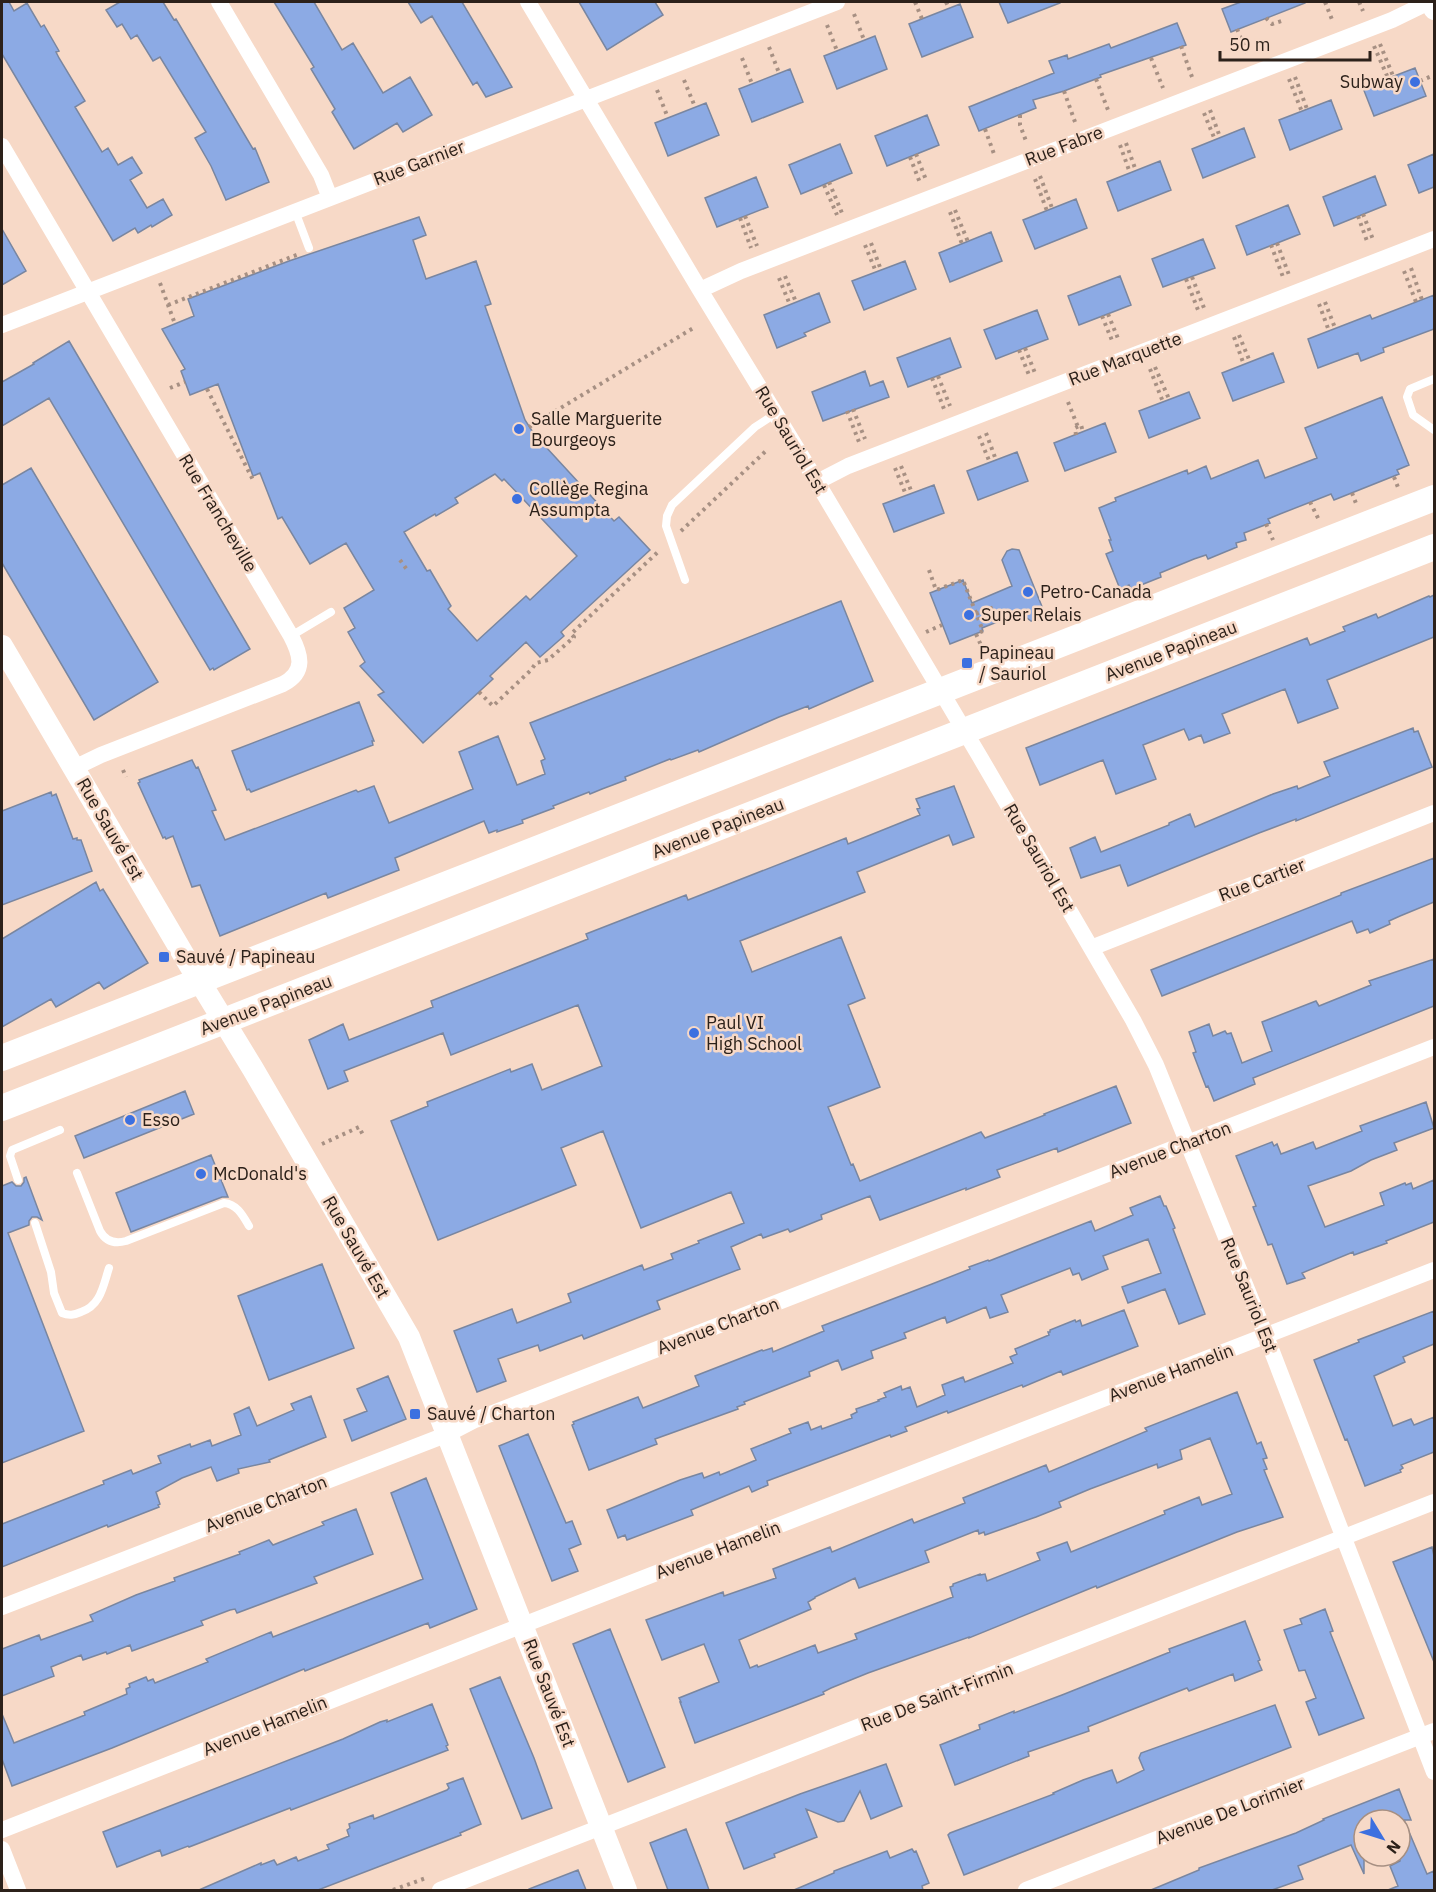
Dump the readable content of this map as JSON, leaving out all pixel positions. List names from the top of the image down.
{
  "streets": {
    "main road": ["Avenue Papineau", "Rue Sauvé Est"],
    "street": [
      "Rue Fabre",
      "Rue Garnier",
      "Rue Marquette",
      "Rue Sauriol Est",
      "Rue Francheville",
      "Rue Cartier",
      "Avenue Charton",
      "Avenue Hamelin",
      "Rue De Saint-Firmin",
      "Avenue De Lorimier"
    ]
  },
  "crossings": [
    ["Rue Fabre", "Rue Sauriol Est"],
    ["Rue Garnier", "Rue Sauriol Est"],
    ["Rue Garnier", "Rue Francheville"],
    ["Rue Marquette", "Rue Sauriol Est"],
    ["Rue Sauriol Est", "Avenue Papineau"],
    ["Rue Sauriol Est", "Rue Cartier"],
    ["Rue Sauriol Est", "Avenue Charton"],
    ["Rue Sauriol Est", "Avenue Hamelin"],
    ["Rue Sauriol Est", "Rue De Saint-Firmin"],
    ["Rue Sauriol Est", "Avenue De Lorimier"],
    ["Rue Francheville", "Rue Sauvé Est"],
    ["Avenue Papineau", "Rue Sauvé Est"],
    ["Rue Sauvé Est", "Avenue Charton"],
    ["Rue Sauvé Est", "Avenue Hamelin"],
    ["Rue Sauvé Est", "Rue De Saint-Firmin"]
  ],
  "places": {
    "other": [
      "Subway",
      "Salle Marguerite Bourgeoys",
      "Collège Regina Assumpta",
      "Petro-Canada",
      "Super Relais",
      "Paul VI High School",
      "Esso",
      "McDonald's"
    ],
    "transit": ["Papineau / Sauriol", "Sauvé / Papineau", "Sauvé / Charton"]
  },
  "scale_bar": "50 m",
  "north": "bottom right"
}
